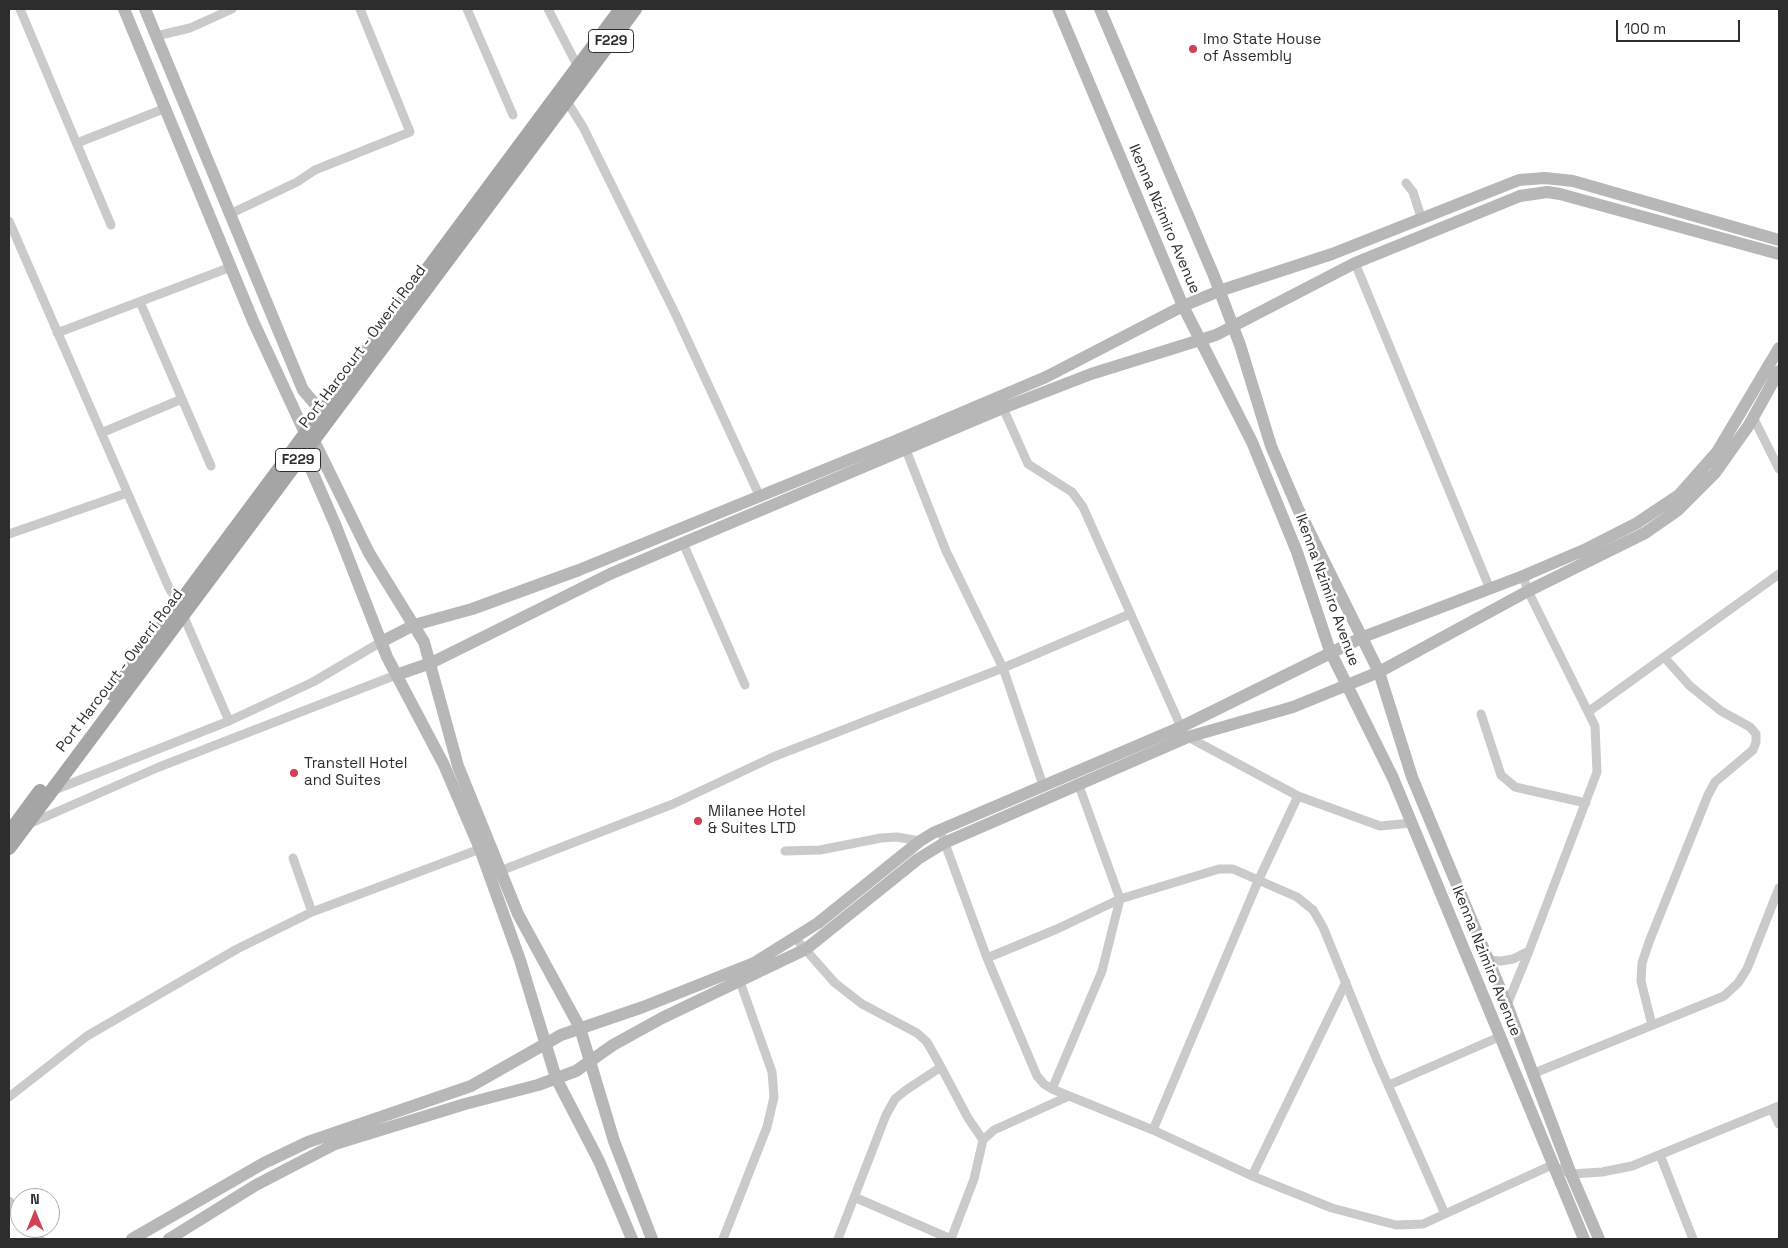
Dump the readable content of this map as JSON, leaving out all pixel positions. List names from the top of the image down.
{
  "streets": {
    "main road": ["F229", "Port Harcourt - Owerri Road"],
    "street": ["Ikenna Nzimiro Avenue"]
  },
  "places": ["Imo State House of Assembly", "Transtell Hotel and Suites", "Milanee Hotel & Suites LTD"],
  "scale_bar": "100 m",
  "north": "top"
}
